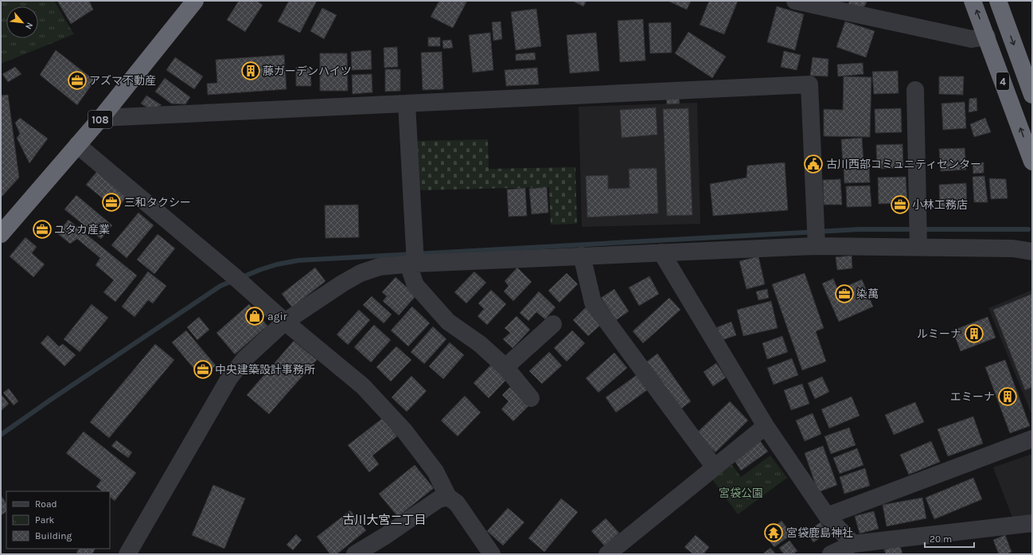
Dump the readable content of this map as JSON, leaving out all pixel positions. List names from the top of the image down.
{
  "streets": {
    "highway": ["4", "108"]
  },
  "districts": ["古川大宮二丁目"],
  "parks": ["宮袋公園"],
  "places": {
    "building": ["藤ガーデンハイツ", "ルミーナ", "エミーナ"],
    "office": [
      "アズマ不動産",
      "三和タクシー",
      "小林工務店",
      "ユタカ産業",
      "染萬",
      "中央建築設計事務所"
    ],
    "public building": ["古川西部コミュニティセンター"],
    "shop": ["agir"],
    "temple": ["宮袋鹿島神社"]
  },
  "legend": ["Road", "Park", "Building"],
  "scale_bar": "20 m",
  "north": "bottom right"
}
